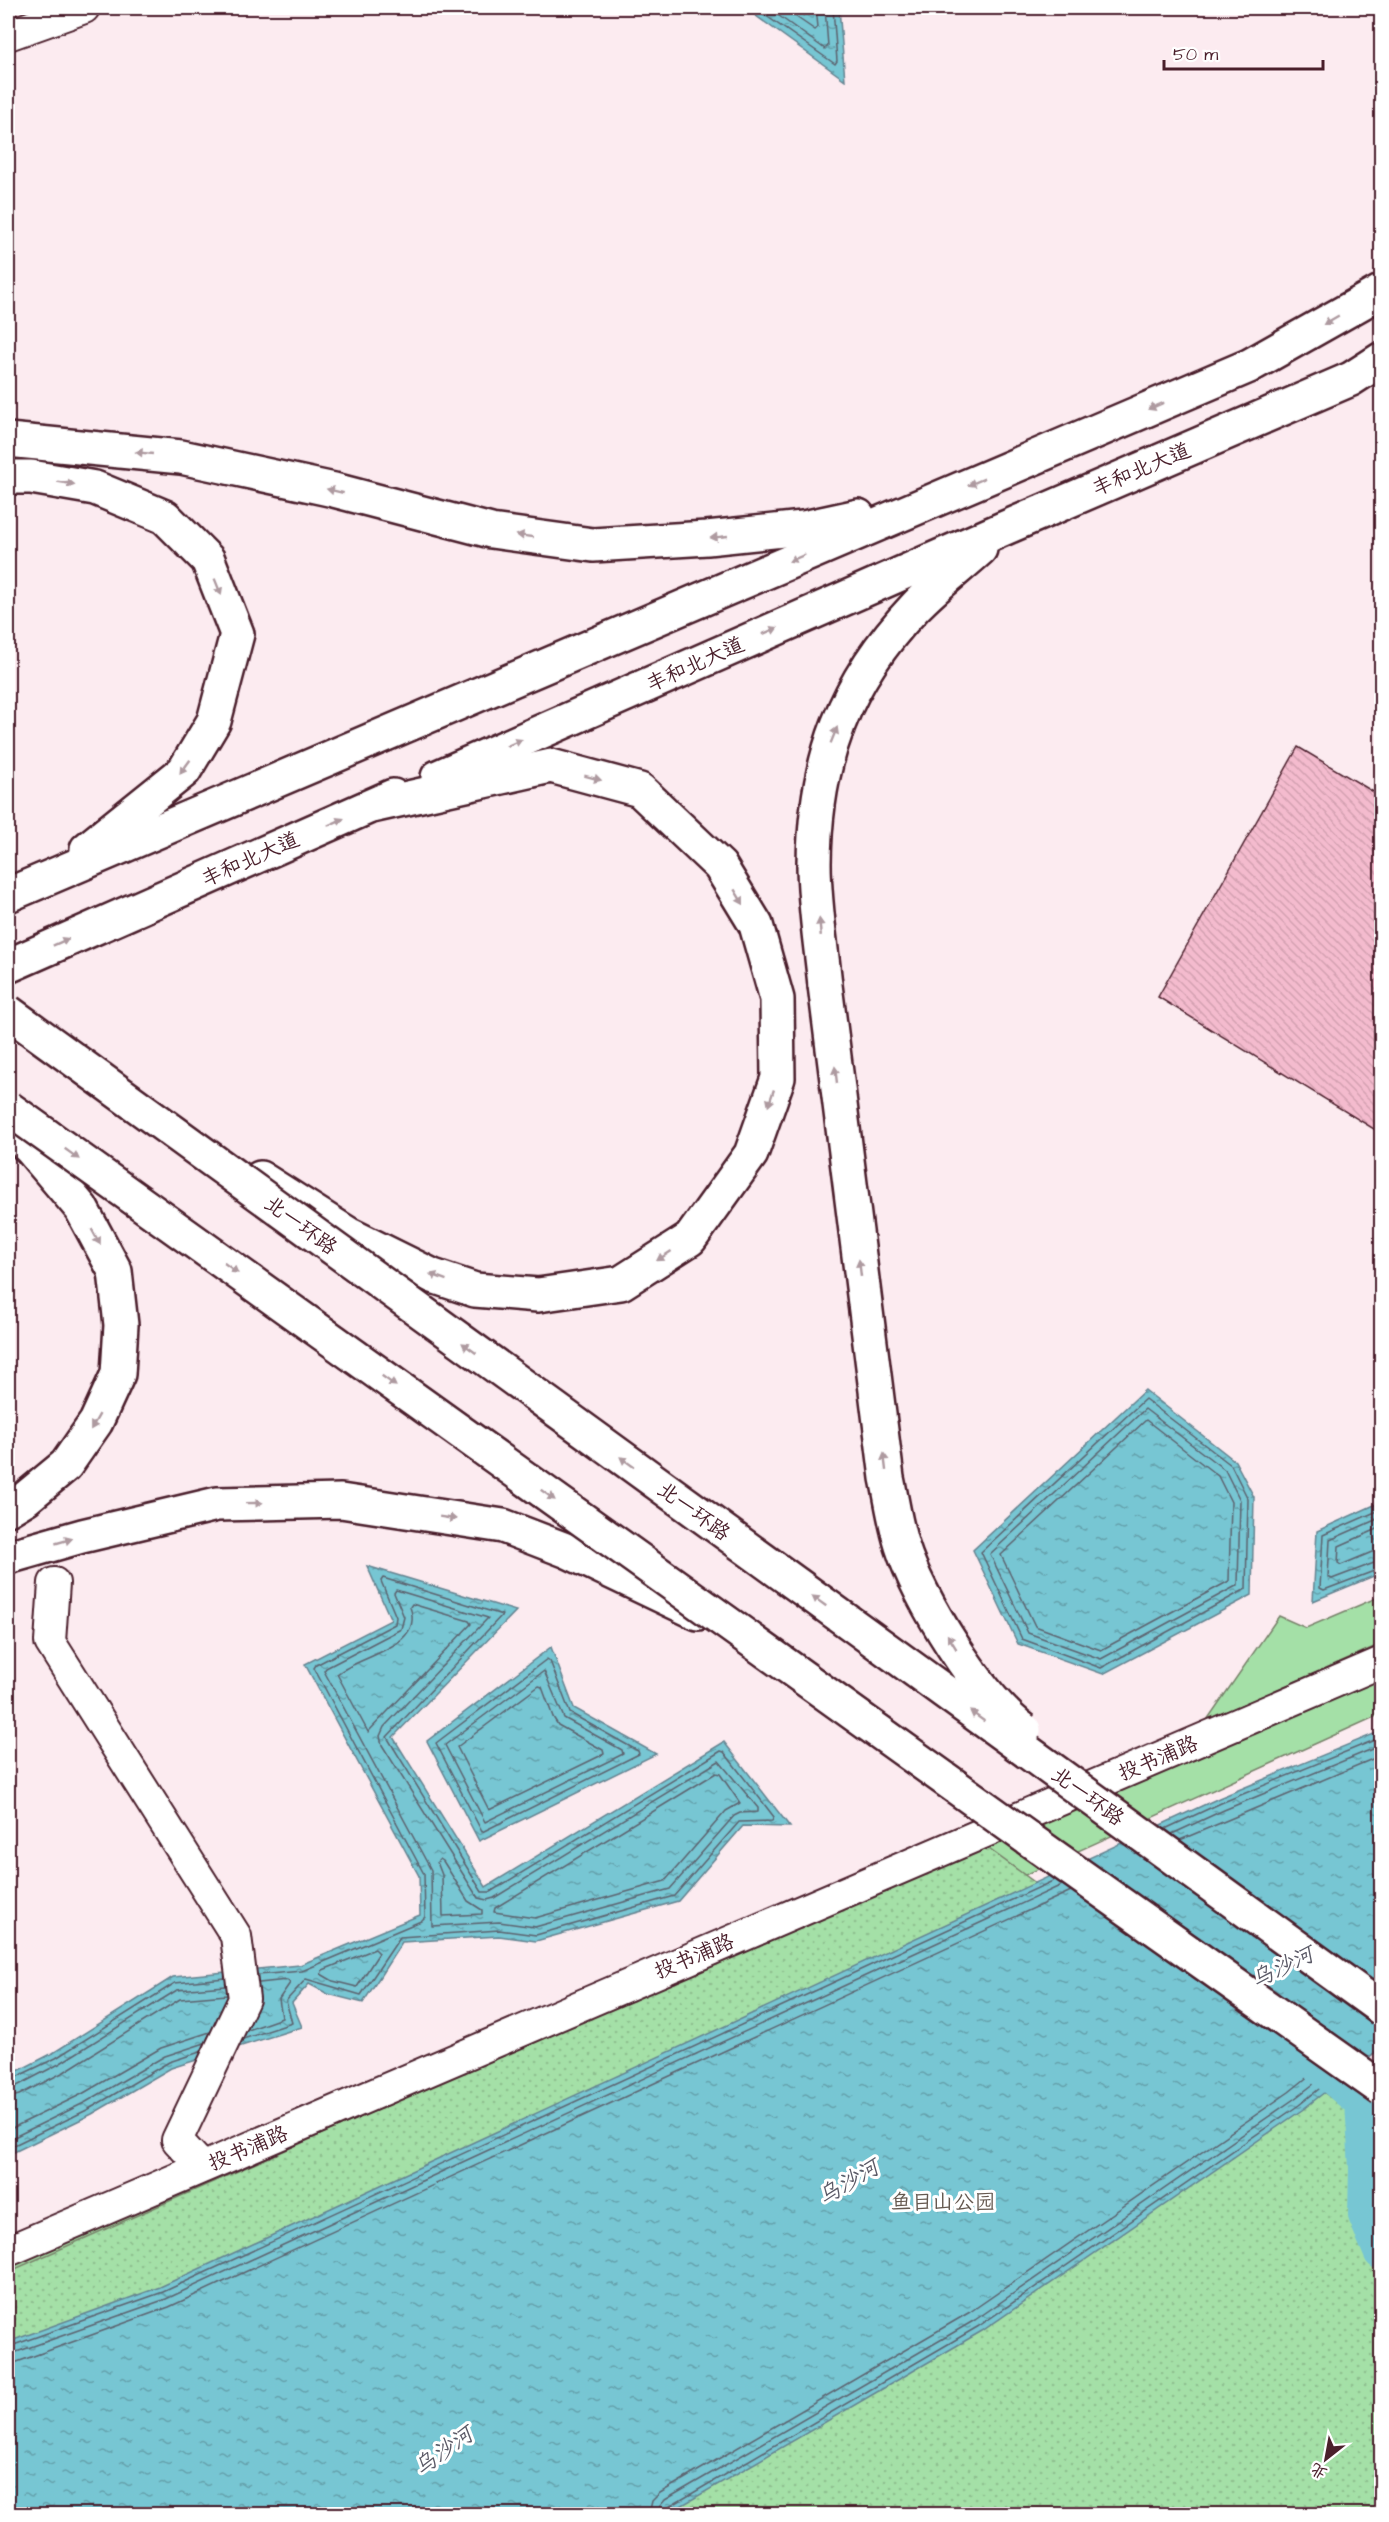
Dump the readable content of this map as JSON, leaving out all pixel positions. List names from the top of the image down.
{
  "streets": {
    "highway": ["丰和北大道", "北一环路"],
    "street": ["投书浦路"]
  },
  "water": ["乌沙河"],
  "parks": ["鱼目山公园"],
  "scale_bar": "50 m",
  "north": "bottom left"
}
